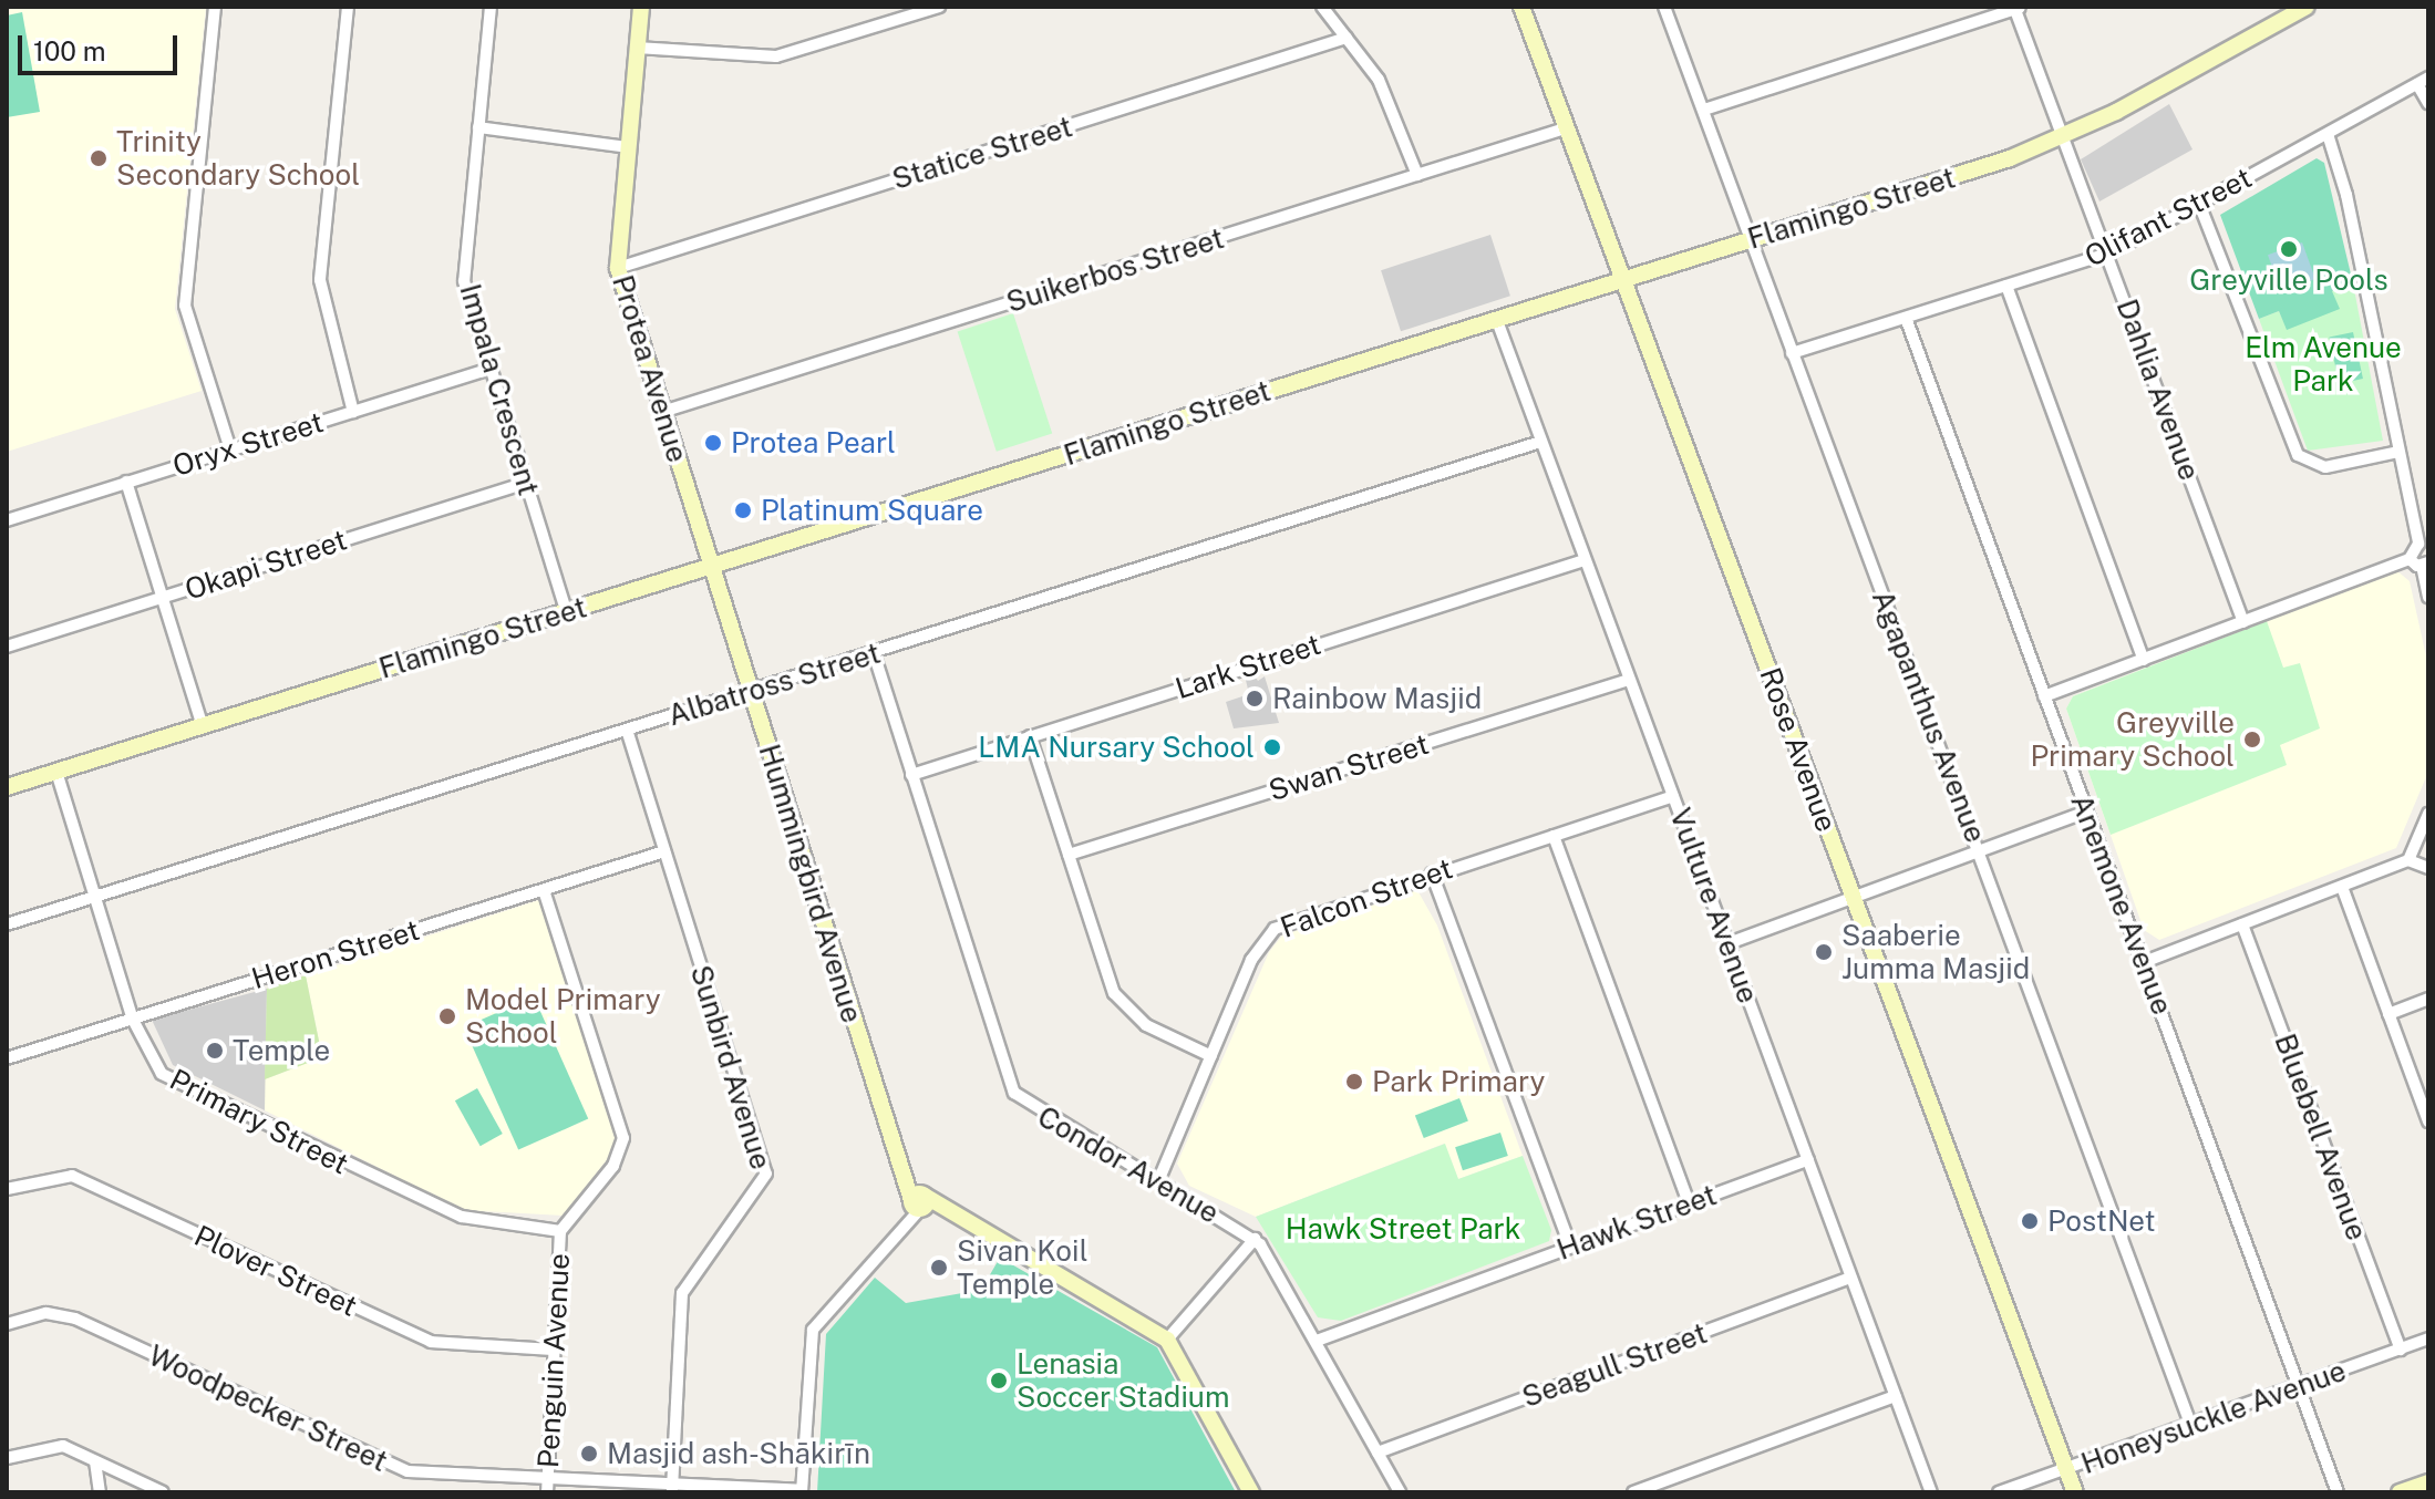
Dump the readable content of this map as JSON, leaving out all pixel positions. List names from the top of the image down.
{
  "streets": {
    "street": [
      "Statice Street",
      "Flamingo Street",
      "Olifant Street",
      "Suikerbos Street",
      "Protea Avenue",
      "Impala Crescent",
      "Dahlia Avenue",
      "Oryx Street",
      "Okapi Street",
      "Lark Street",
      "Albatross Street",
      "Agapanthus Avenue",
      "Rose Avenue",
      "Swan Street",
      "Hummingbird Avenue",
      "Falcon Street",
      "Anemone Avenue",
      "Vulture Avenue",
      "Heron Street",
      "Sunbird Avenue",
      "Primary Street",
      "Bluebell Avenue",
      "Condor Avenue",
      "Hawk Street",
      "Plover Street",
      "Penguin Avenue",
      "Seagull Street",
      "Woodpecker Street",
      "Honeysuckle Avenue"
    ]
  },
  "crossings": [
    ["Statice Street", "Protea Avenue"],
    ["Flamingo Street", "Protea Avenue"],
    ["Flamingo Street", "Impala Crescent"],
    ["Flamingo Street", "Dahlia Avenue"],
    ["Flamingo Street", "Agapanthus Avenue"],
    ["Flamingo Street", "Rose Avenue"],
    ["Flamingo Street", "Hummingbird Avenue"],
    ["Flamingo Street", "Vulture Avenue"],
    ["Flamingo Street", "Primary Street"],
    ["Olifant Street", "Dahlia Avenue"],
    ["Olifant Street", "Agapanthus Avenue"],
    ["Olifant Street", "Anemone Avenue"],
    ["Suikerbos Street", "Protea Avenue"],
    ["Suikerbos Street", "Rose Avenue"],
    ["Protea Avenue", "Hummingbird Avenue"],
    ["Impala Crescent", "Oryx Street"],
    ["Impala Crescent", "Okapi Street"],
    ["Lark Street", "Vulture Avenue"],
    ["Lark Street", "Condor Avenue"],
    ["Albatross Street", "Hummingbird Avenue"],
    ["Albatross Street", "Vulture Avenue"],
    ["Albatross Street", "Sunbird Avenue"],
    ["Albatross Street", "Primary Street"],
    ["Albatross Street", "Condor Avenue"],
    ["Agapanthus Avenue", "Honeysuckle Avenue"],
    ["Rose Avenue", "Honeysuckle Avenue"],
    ["Swan Street", "Vulture Avenue"],
    ["Falcon Street", "Vulture Avenue"],
    ["Falcon Street", "Condor Avenue"],
    ["Anemone Avenue", "Honeysuckle Avenue"],
    ["Vulture Avenue", "Hawk Street"],
    ["Vulture Avenue", "Seagull Street"],
    ["Heron Street", "Sunbird Avenue"],
    ["Heron Street", "Primary Street"],
    ["Heron Street", "Penguin Avenue"],
    ["Sunbird Avenue", "Woodpecker Street"],
    ["Primary Street", "Penguin Avenue"],
    ["Bluebell Avenue", "Honeysuckle Avenue"],
    ["Condor Avenue", "Hawk Street"],
    ["Condor Avenue", "Seagull Street"],
    ["Plover Street", "Penguin Avenue"],
    ["Penguin Avenue", "Woodpecker Street"]
  ],
  "parks": ["Elm Avenue Park", "Hawk Street Park"],
  "places": [
    "Trinity Secondary School",
    "Greyville Pools",
    "Protea Pearl",
    "Platinum Square",
    "Rainbow Masjid",
    "Greyville Primary School",
    "LMA Nursary School",
    "Saaberie Jumma Masjid",
    "Model Primary School",
    "Temple",
    "Park Primary",
    "PostNet",
    "Sivan Koil Temple",
    "Lenasia Soccer Stadium",
    "Masjid ash-Shākirīn"
  ],
  "scale_bar": "100 m"
}
